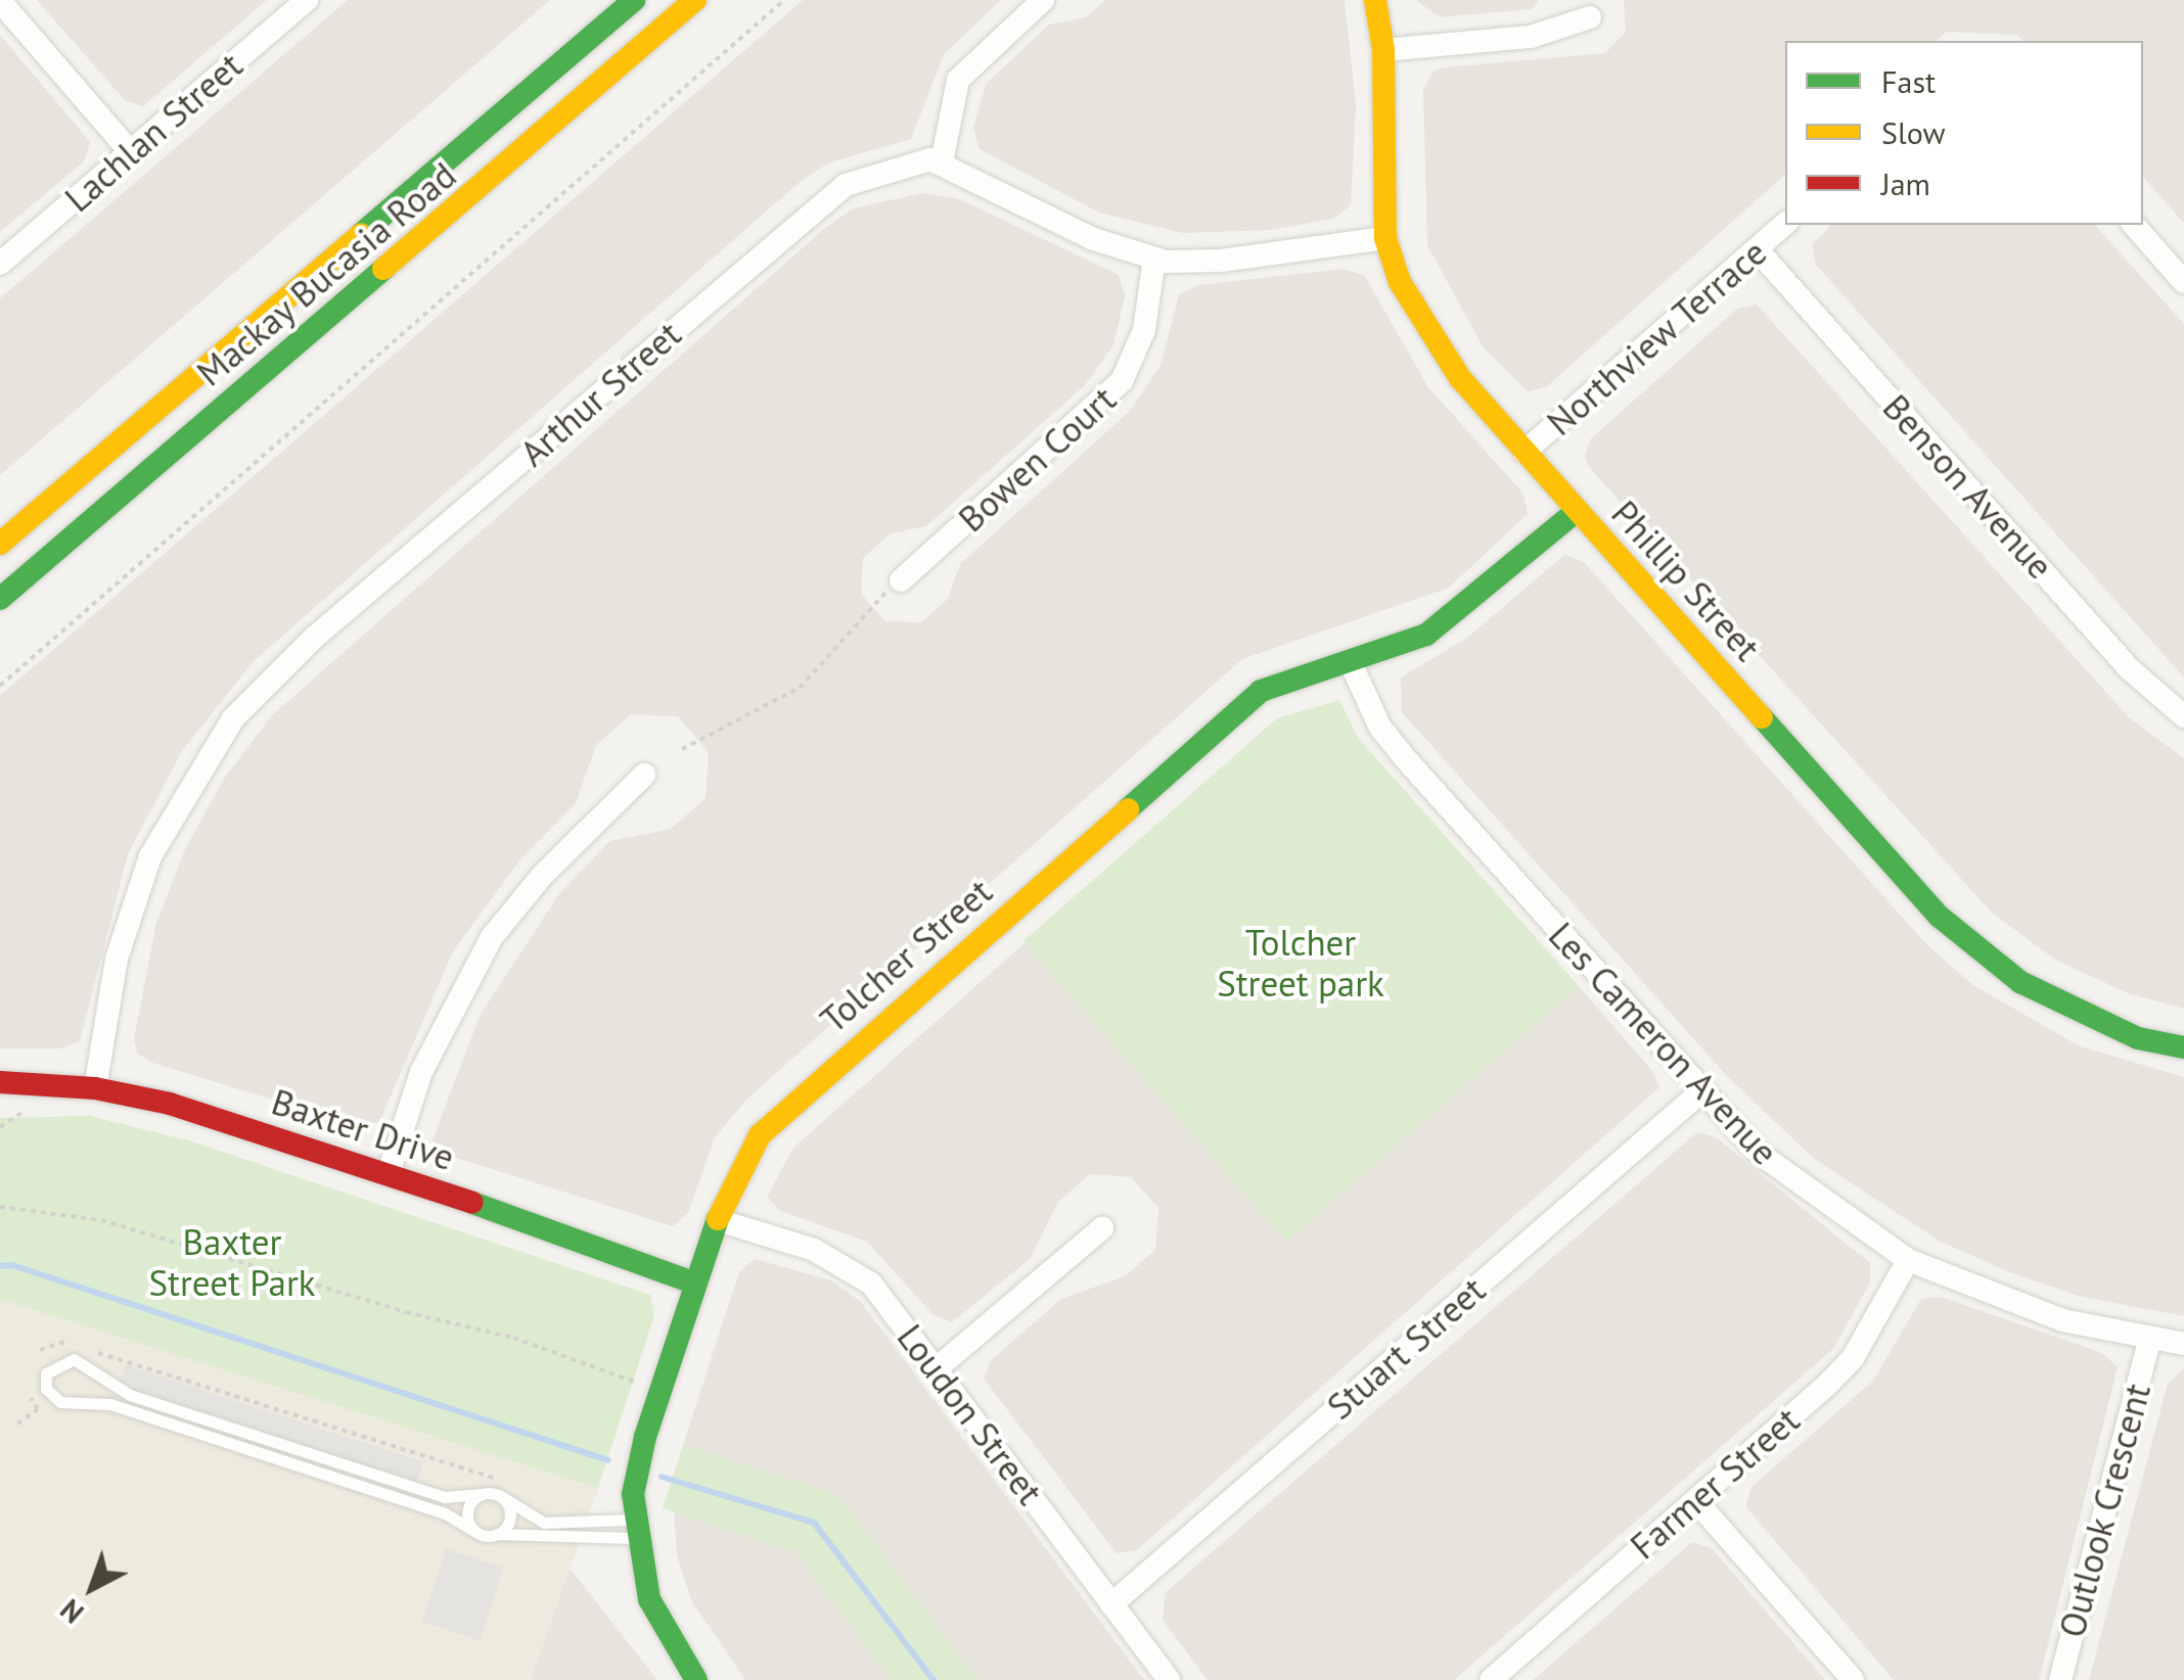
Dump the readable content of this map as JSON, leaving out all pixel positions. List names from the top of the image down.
{
  "streets": {
    "street": [
      "Lachlan Street",
      "Mackay Bucasia Road",
      "Northview Terrace",
      "Arthur Street",
      "Bowen Court",
      "Benson Avenue",
      "Phillip Street",
      "Tolcher Street",
      "Les Cameron Avenue",
      "Baxter Drive",
      "Stuart Street",
      "Loudon Street",
      "Farmer Street",
      "Outlook Crescent"
    ]
  },
  "crossings": [
    ["Northview Terrace", "Benson Avenue"],
    ["Northview Terrace", "Phillip Street"],
    ["Arthur Street", "Baxter Drive"],
    ["Phillip Street", "Tolcher Street"],
    ["Tolcher Street", "Les Cameron Avenue"],
    ["Tolcher Street", "Baxter Drive"],
    ["Tolcher Street", "Loudon Street"],
    ["Les Cameron Avenue", "Stuart Street"],
    ["Les Cameron Avenue", "Farmer Street"],
    ["Les Cameron Avenue", "Outlook Crescent"],
    ["Stuart Street", "Loudon Street"]
  ],
  "parks": ["Tolcher Street park", "Baxter Street Park"],
  "legend": ["Fast", "Slow", "Jam"],
  "north": "bottom left"
}
